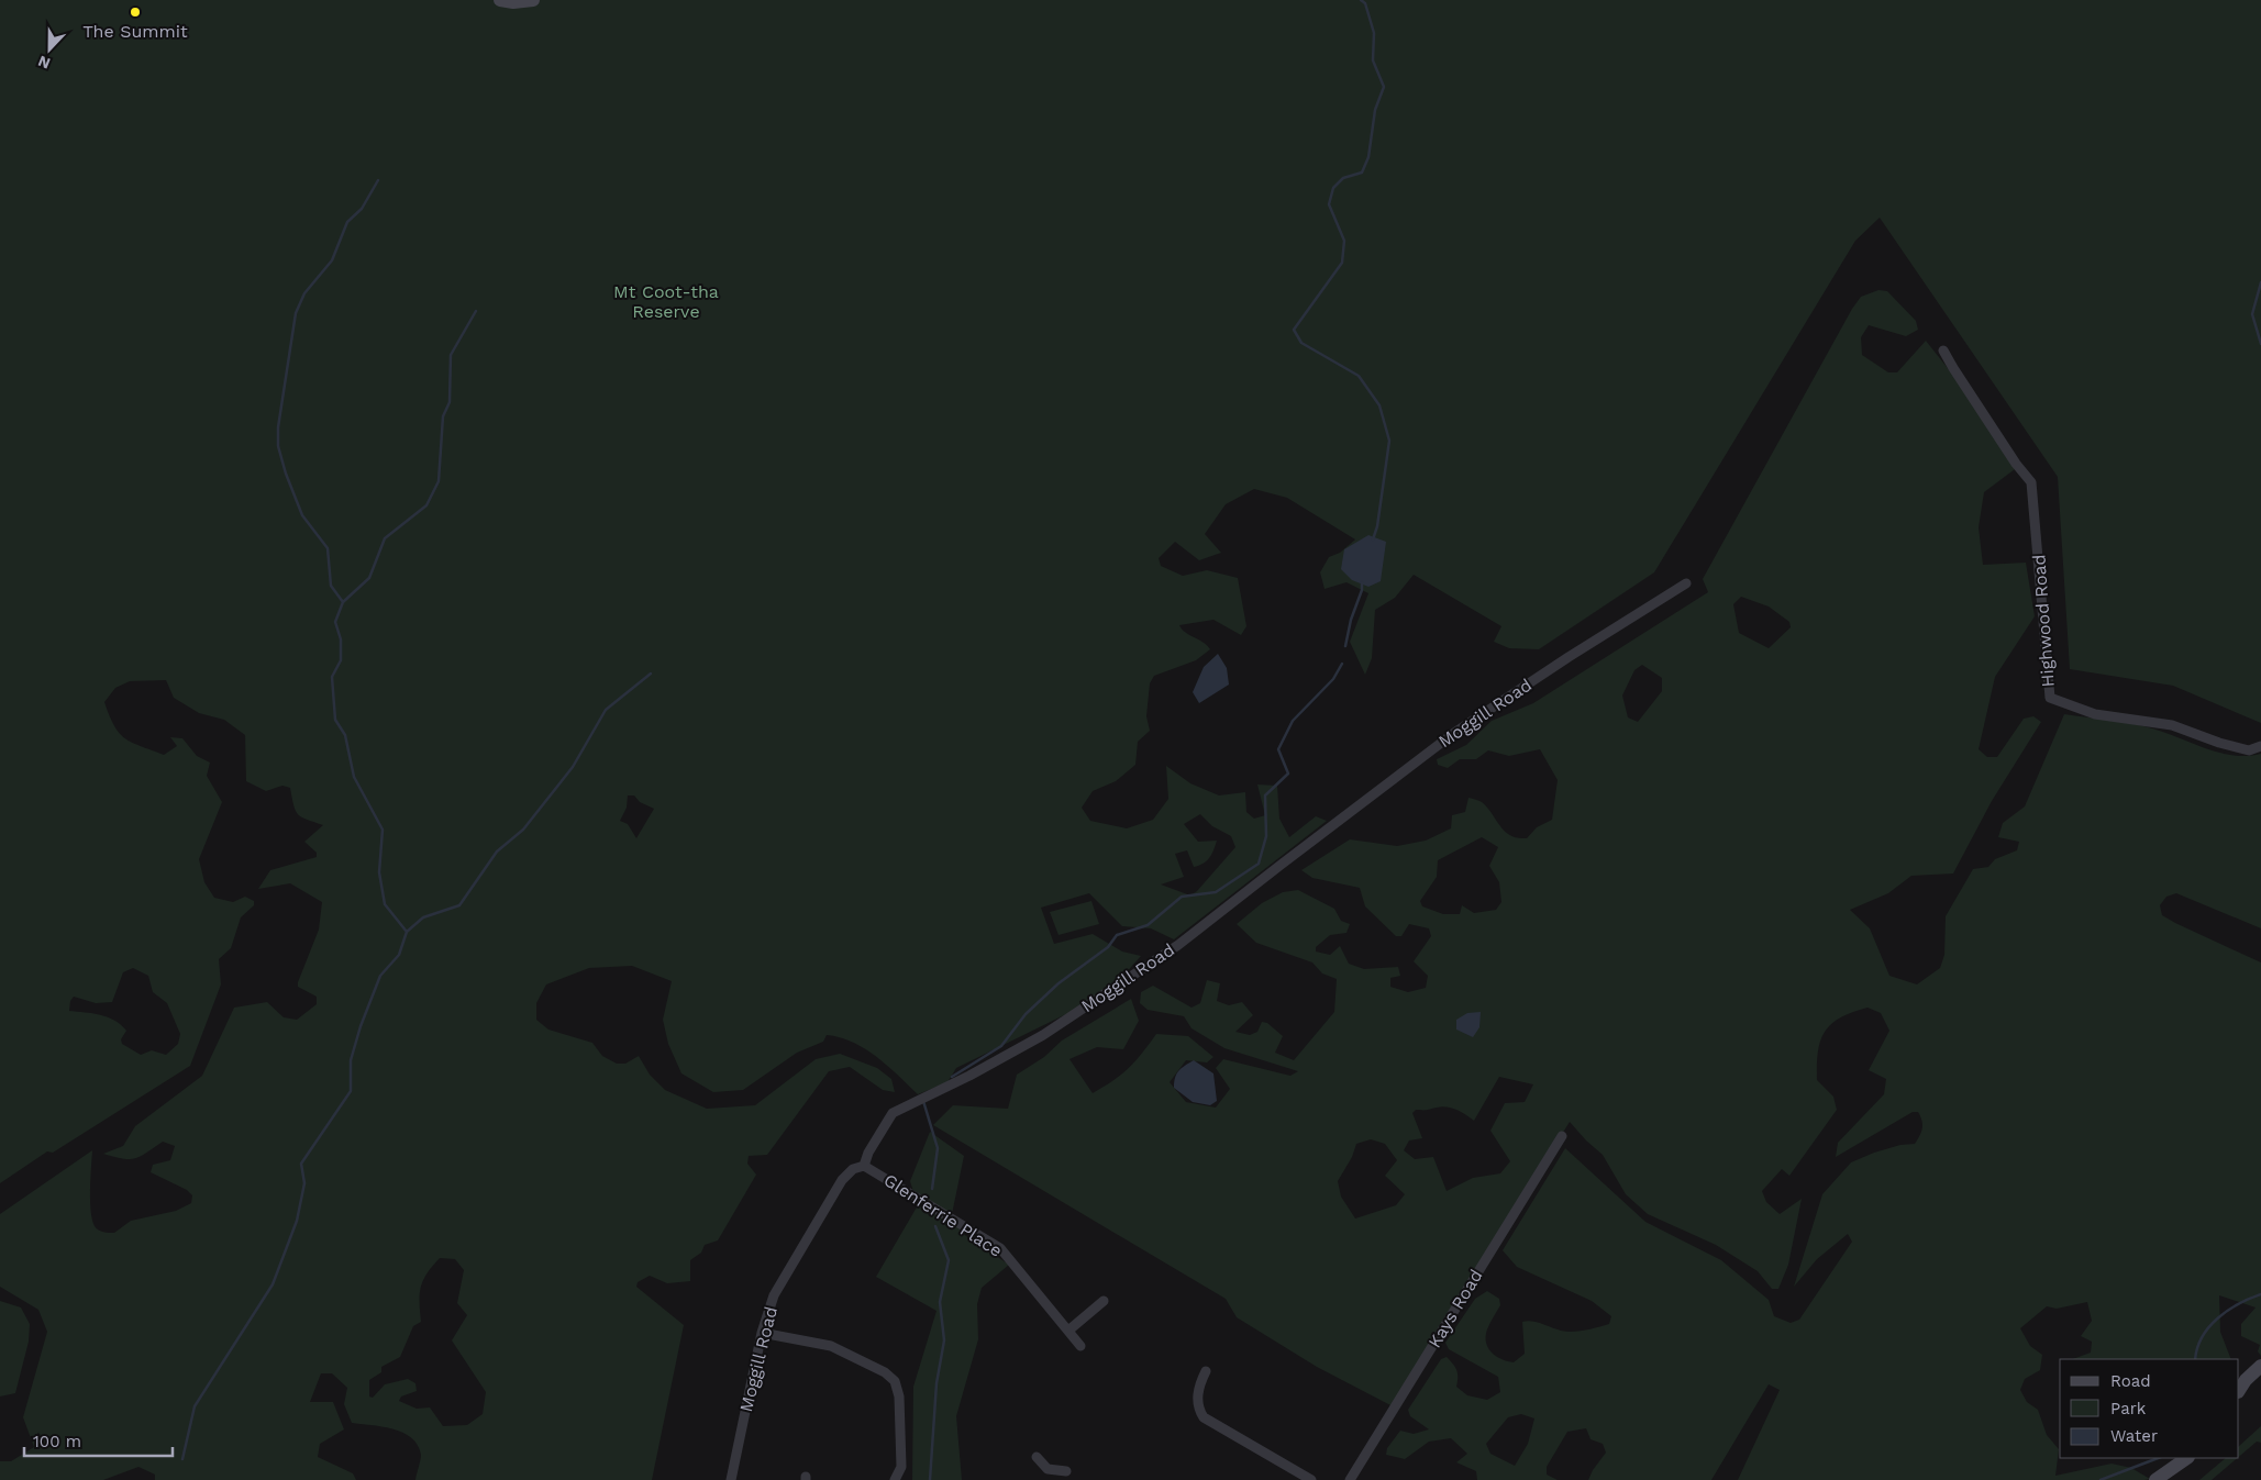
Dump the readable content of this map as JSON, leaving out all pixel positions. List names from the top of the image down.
{
  "streets": {
    "street": [
      "Highwood Road",
      "Moggill Road",
      "Glenferrie Place",
      "Kays Road"
    ]
  },
  "crossings": [
    ["Moggill Road", "Glenferrie Place"]
  ],
  "parks": ["Mt Coot-tha Reserve"],
  "places": ["The Summit"],
  "legend": ["Road", "Park", "Water"],
  "scale_bar": "100 m",
  "north": "bottom"
}
